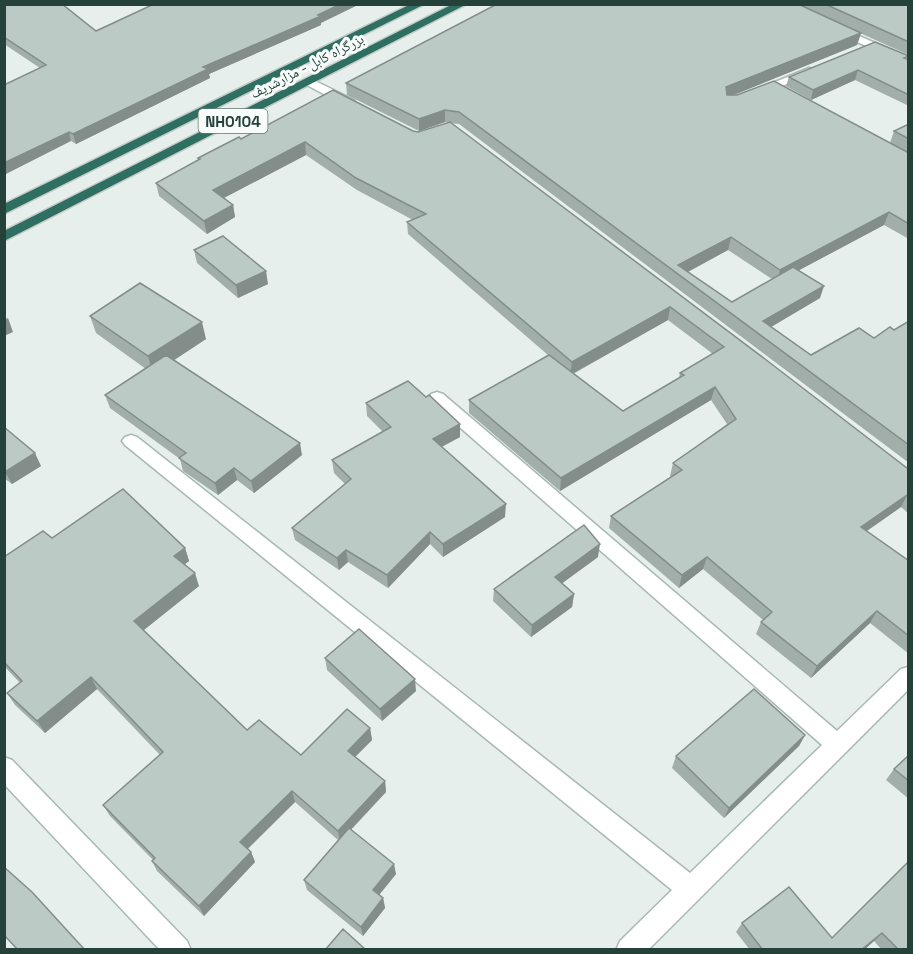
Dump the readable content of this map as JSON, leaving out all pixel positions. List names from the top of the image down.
{
  "streets": {
    "highway": ["بزرگراه کابل - مزارشریف", "NH0104"]
  }
}
